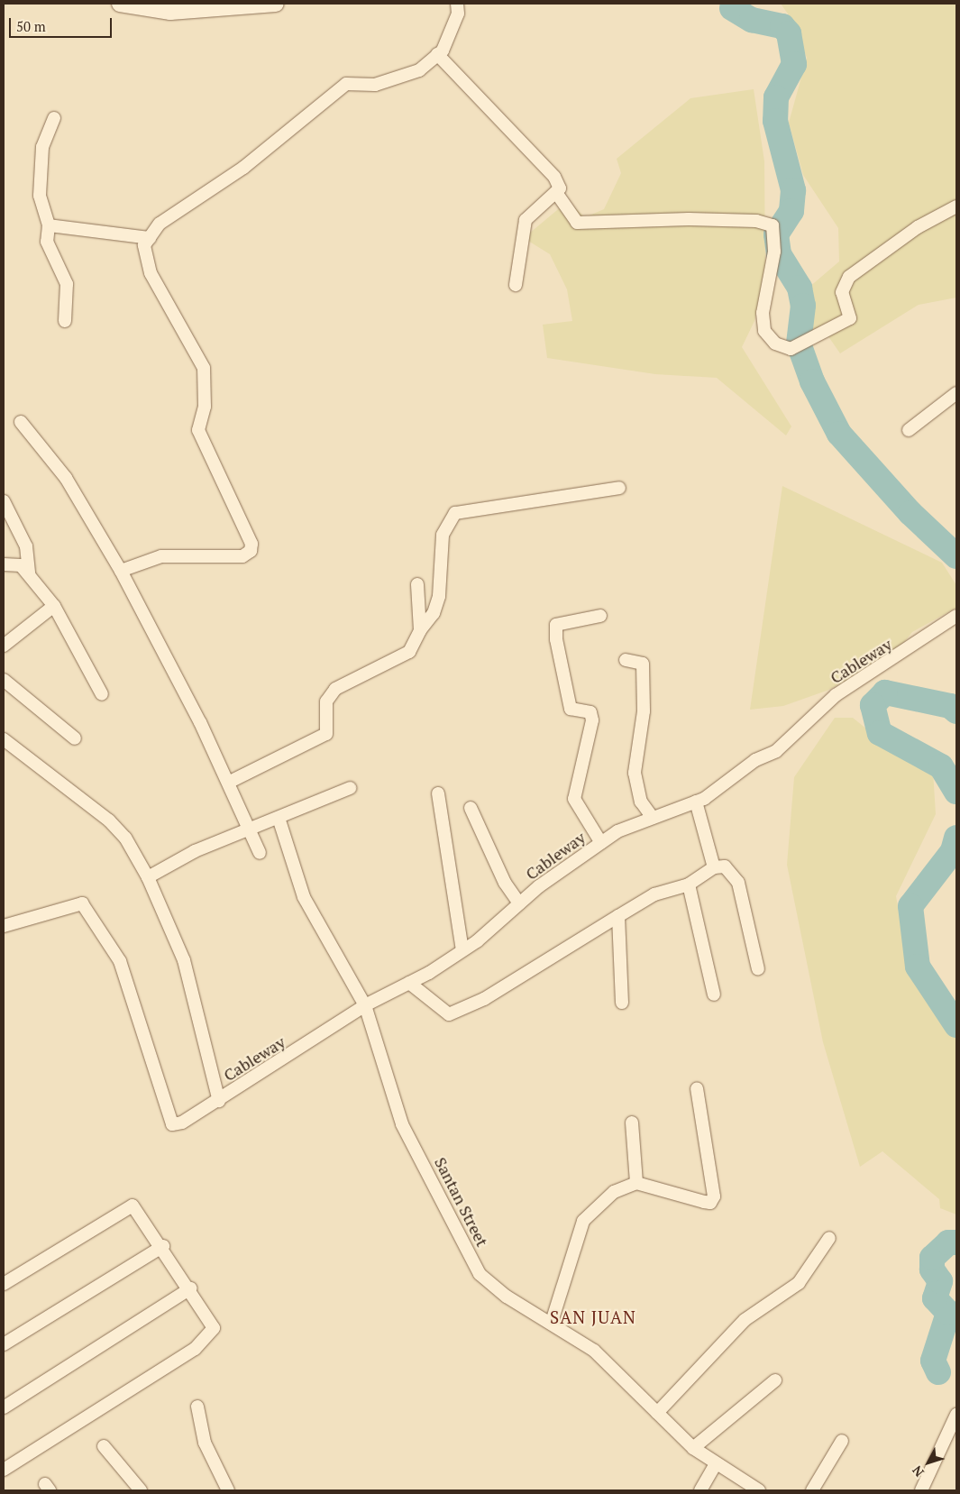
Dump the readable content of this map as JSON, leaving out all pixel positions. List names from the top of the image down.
{
  "streets": {
    "street": ["Cableway", "Santan Street"]
  },
  "crossings": [
    ["Cableway", "Santan Street"]
  ],
  "districts": ["SAN JUAN"],
  "scale_bar": "50 m",
  "north": "bottom left"
}
